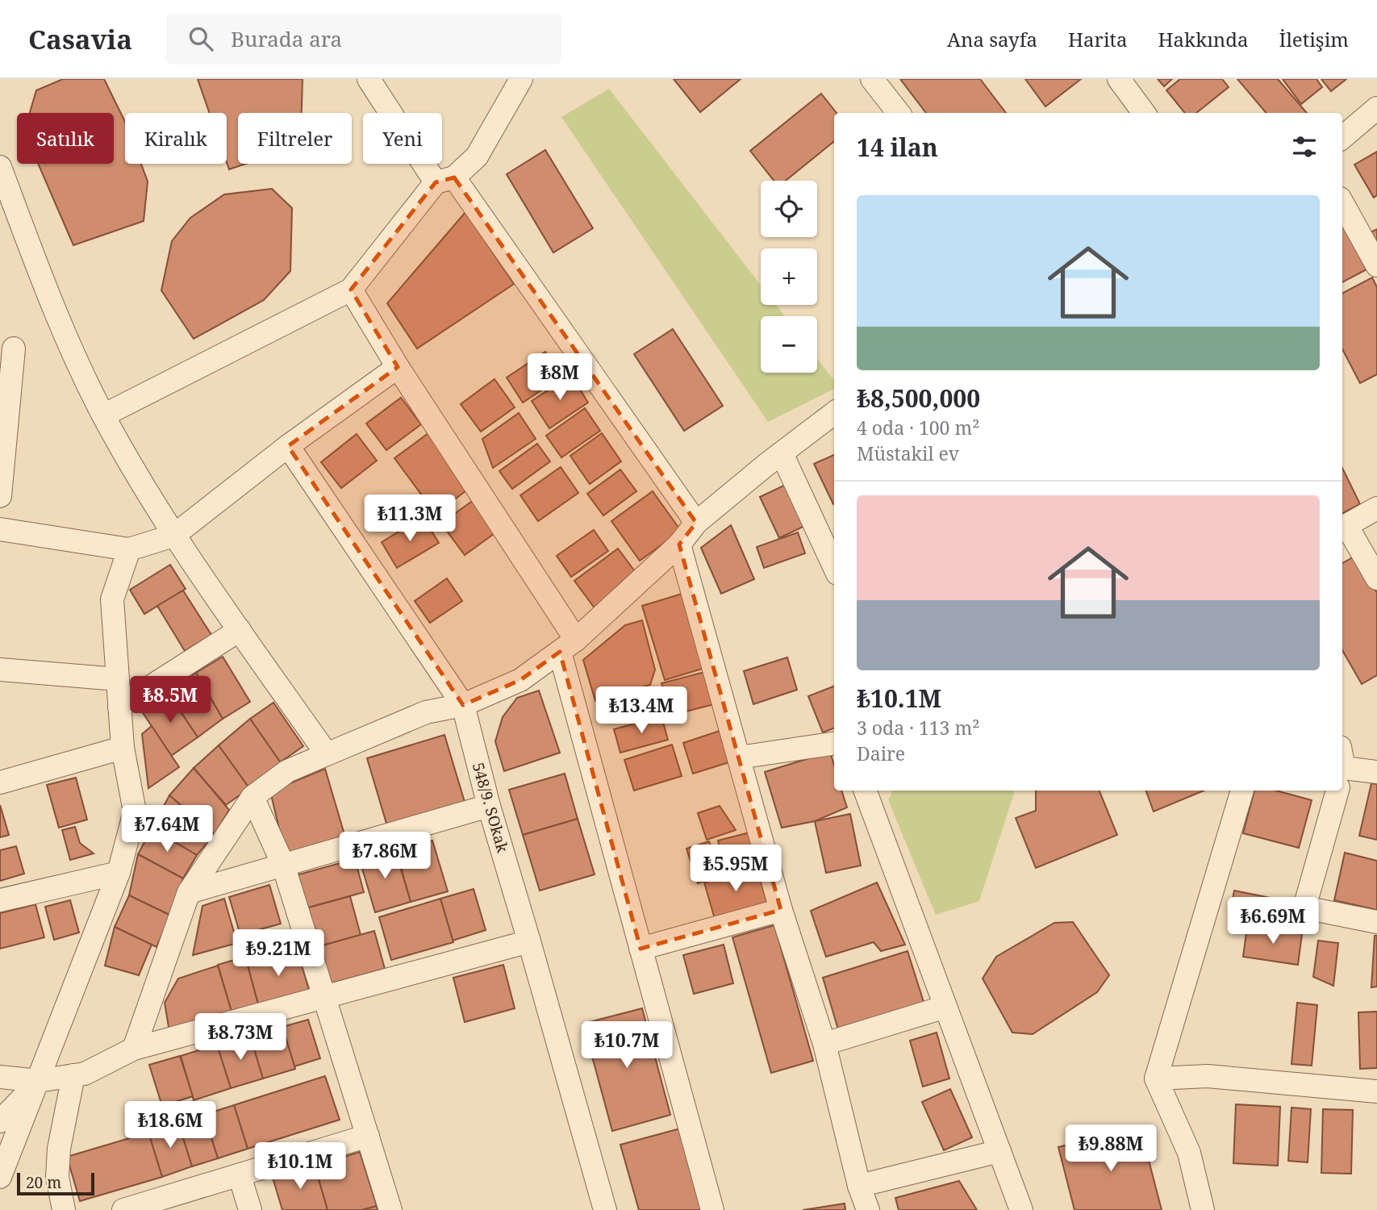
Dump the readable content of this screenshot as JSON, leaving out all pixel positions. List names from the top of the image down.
{
  "streets": {
    "street": ["548/9. SOkak"]
  },
  "scale_bar": "20 m",
  "page": {
    "header": "Casavia",
    "search": "Burada ara",
    "nav": [
      "Ana sayfa",
      "Harita",
      "Hakkında",
      "İletişim"
    ],
    "chip": [
      "Satılık",
      "Kiralık",
      "Filtreler",
      "Yeni"
    ],
    "heading": "14 ilan",
    "map_buttons": ["+", "−"],
    "list": [
      {
        "name": "₺8,500,000",
        "note": "4 oda · 100 m² · Müstakil ev"
      },
      {
        "name": "₺10.1M",
        "note": "3 oda · 113 m² · Daire"
      }
    ],
    "price": [
      "₺8M",
      "₺11.3M",
      "₺8.5M",
      "₺13.4M",
      "₺7.64M",
      "₺7.86M",
      "₺5.95M",
      "₺6.69M",
      "₺9.21M",
      "₺8.73M",
      "₺10.7M",
      "₺18.6M",
      "₺9.88M",
      "₺10.1M"
    ],
    "scale": "20 m"
  }
}
